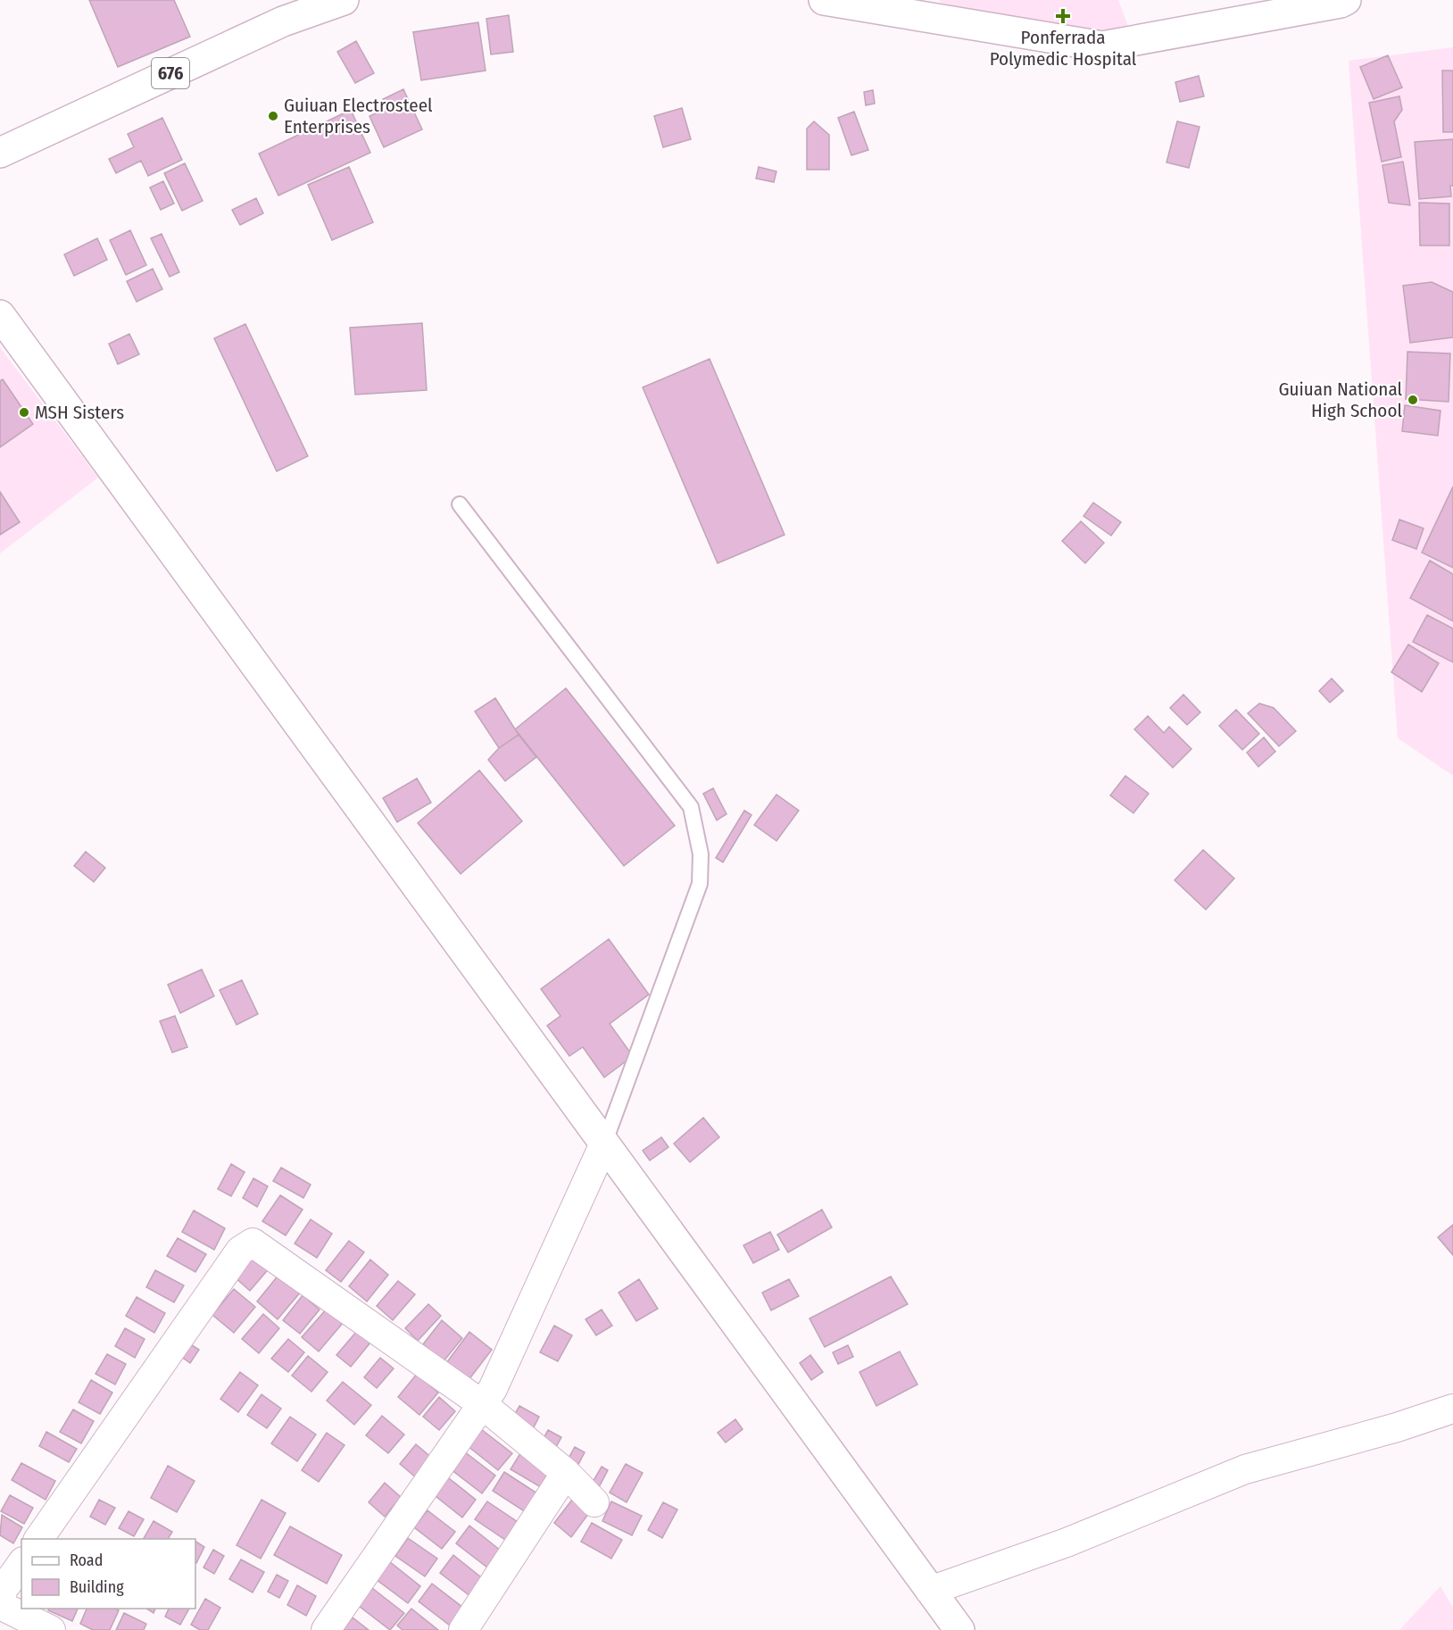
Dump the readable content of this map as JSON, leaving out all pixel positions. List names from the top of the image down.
{
  "streets": {
    "street": ["676"]
  },
  "places": {
    "health": ["Ponferrada Polymedic Hospital"],
    "other": ["Guiuan Electrosteel Enterprises", "Guiuan National High School", "MSH Sisters"]
  },
  "legend": ["Road", "Building"]
}
